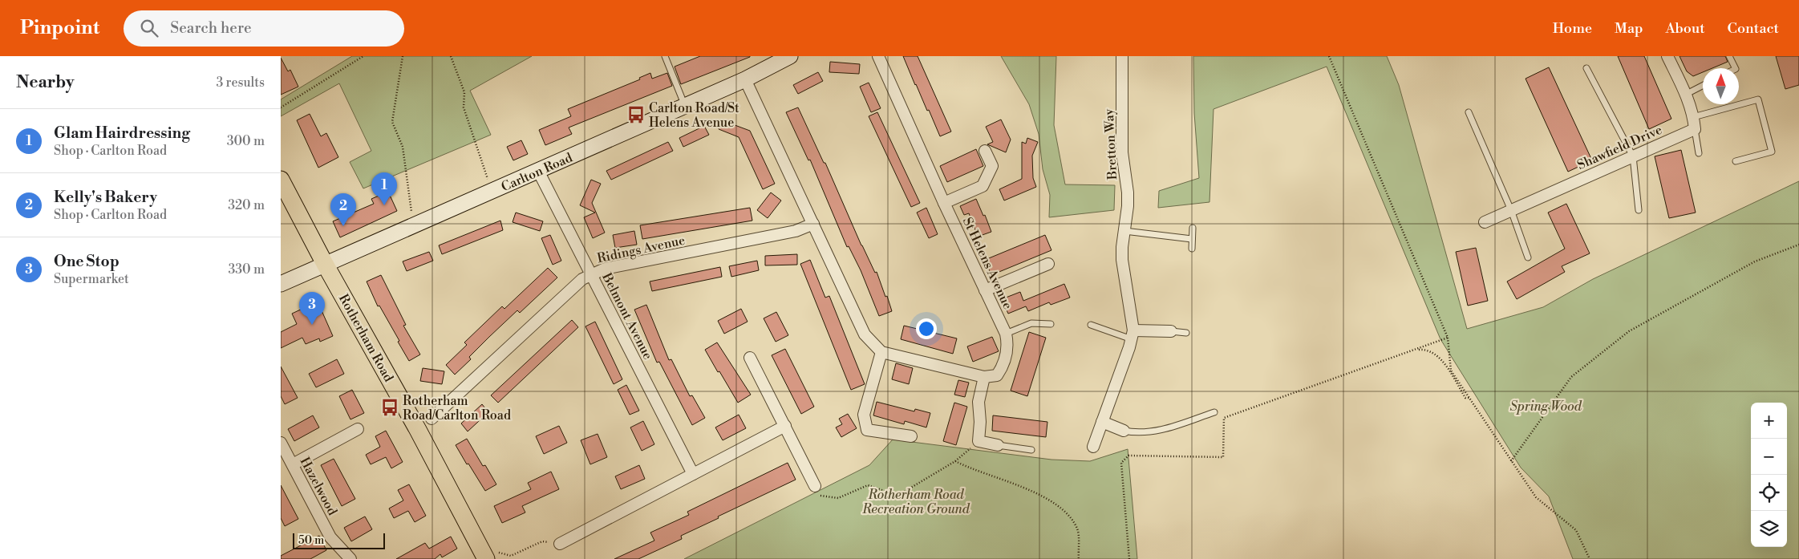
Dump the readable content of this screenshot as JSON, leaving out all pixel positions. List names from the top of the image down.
{
  "streets": {
    "main road": ["Carlton Road", "Rotherham Road"],
    "street": [
      "Bretton Way",
      "Shawfield Drive",
      "Ridings Avenue",
      "St Helens Avenue",
      "Belmont Avenue",
      "Hazelwood"
    ]
  },
  "crossings": [
    ["Carlton Road", "Belmont Avenue"],
    ["Carlton Road", "Rotherham Road"],
    ["Ridings Avenue", "Belmont Avenue"]
  ],
  "parks": ["Spring Wood", "Rotherham Road Recreation Ground"],
  "places": {
    "bus stop": ["Carlton Road/St Helens Avenue", "Rotherham Road/Carlton Road"]
  },
  "scale_bar": "50 m",
  "north": "top",
  "page": {
    "header": "Pinpoint",
    "search": "Search here",
    "nav": [
      "Home",
      "Map",
      "About",
      "Contact"
    ],
    "heading": ["Nearby", "3 results"],
    "list": [
      {
        "mark": "1",
        "name": "Glam Hairdressing",
        "note": "Shop · Carlton Road",
        "value": "300 m"
      },
      {
        "mark": "2",
        "name": "Kelly's Bakery",
        "note": "Shop · Carlton Road",
        "value": "320 m"
      },
      {
        "mark": "3",
        "name": "One Stop",
        "note": "Supermarket",
        "value": "330 m"
      }
    ],
    "pins": ["1", "2", "3"],
    "map_buttons": ["+", "−"],
    "scale": "50 m"
  }
}
